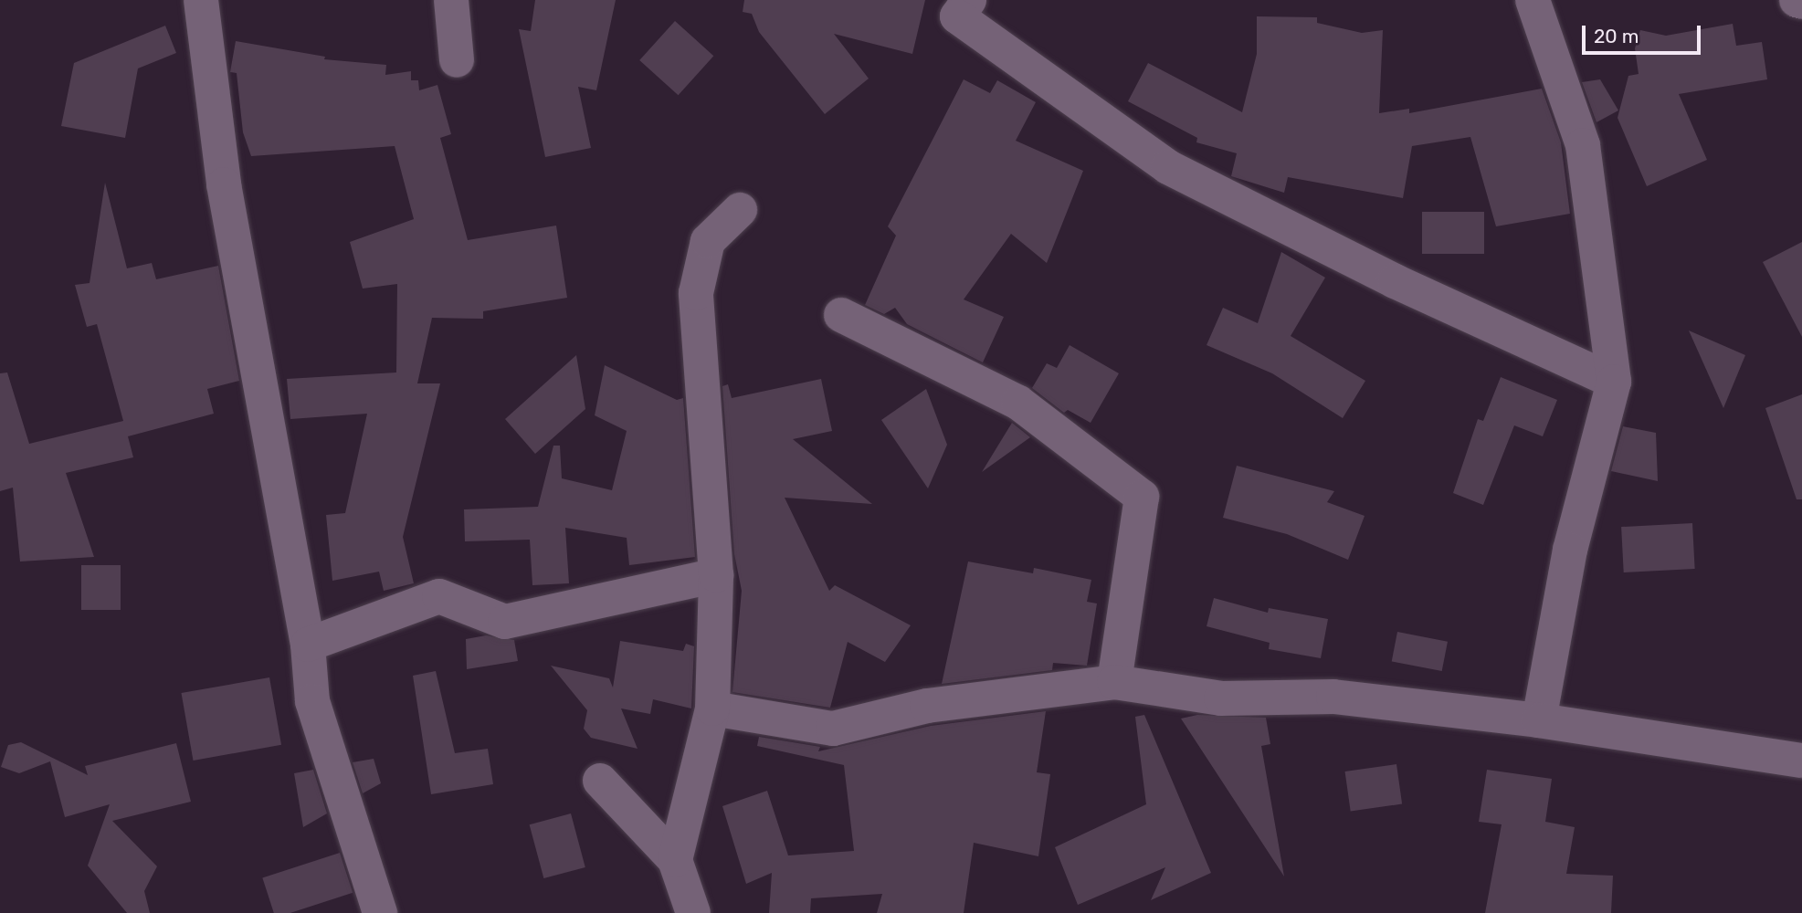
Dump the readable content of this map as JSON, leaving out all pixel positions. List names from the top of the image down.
{
  "scale_bar": "20 m"
}
